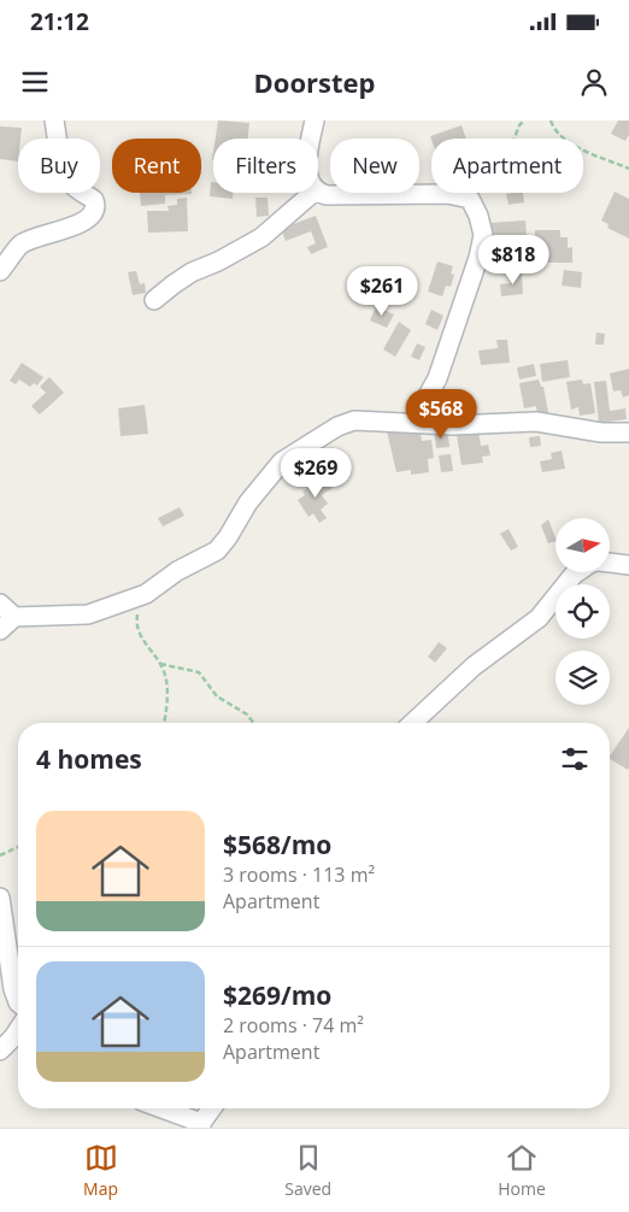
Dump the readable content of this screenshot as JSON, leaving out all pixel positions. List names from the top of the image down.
{
  "north": "right",
  "page": {
    "status": "21:12",
    "header": "Doorstep",
    "chip": [
      "Buy",
      "Rent",
      "Filters",
      "New",
      "Apartment"
    ],
    "price": [
      "$818",
      "$261",
      "$568",
      "$269"
    ],
    "heading": "4 homes",
    "list": [
      {
        "name": "$568/mo",
        "note": "3 rooms · 113 m² · Apartment"
      },
      {
        "name": "$269/mo",
        "note": "2 rooms · 74 m² · Apartment"
      }
    ],
    "tabs": ["Map", "Saved", "Home"]
  }
}
